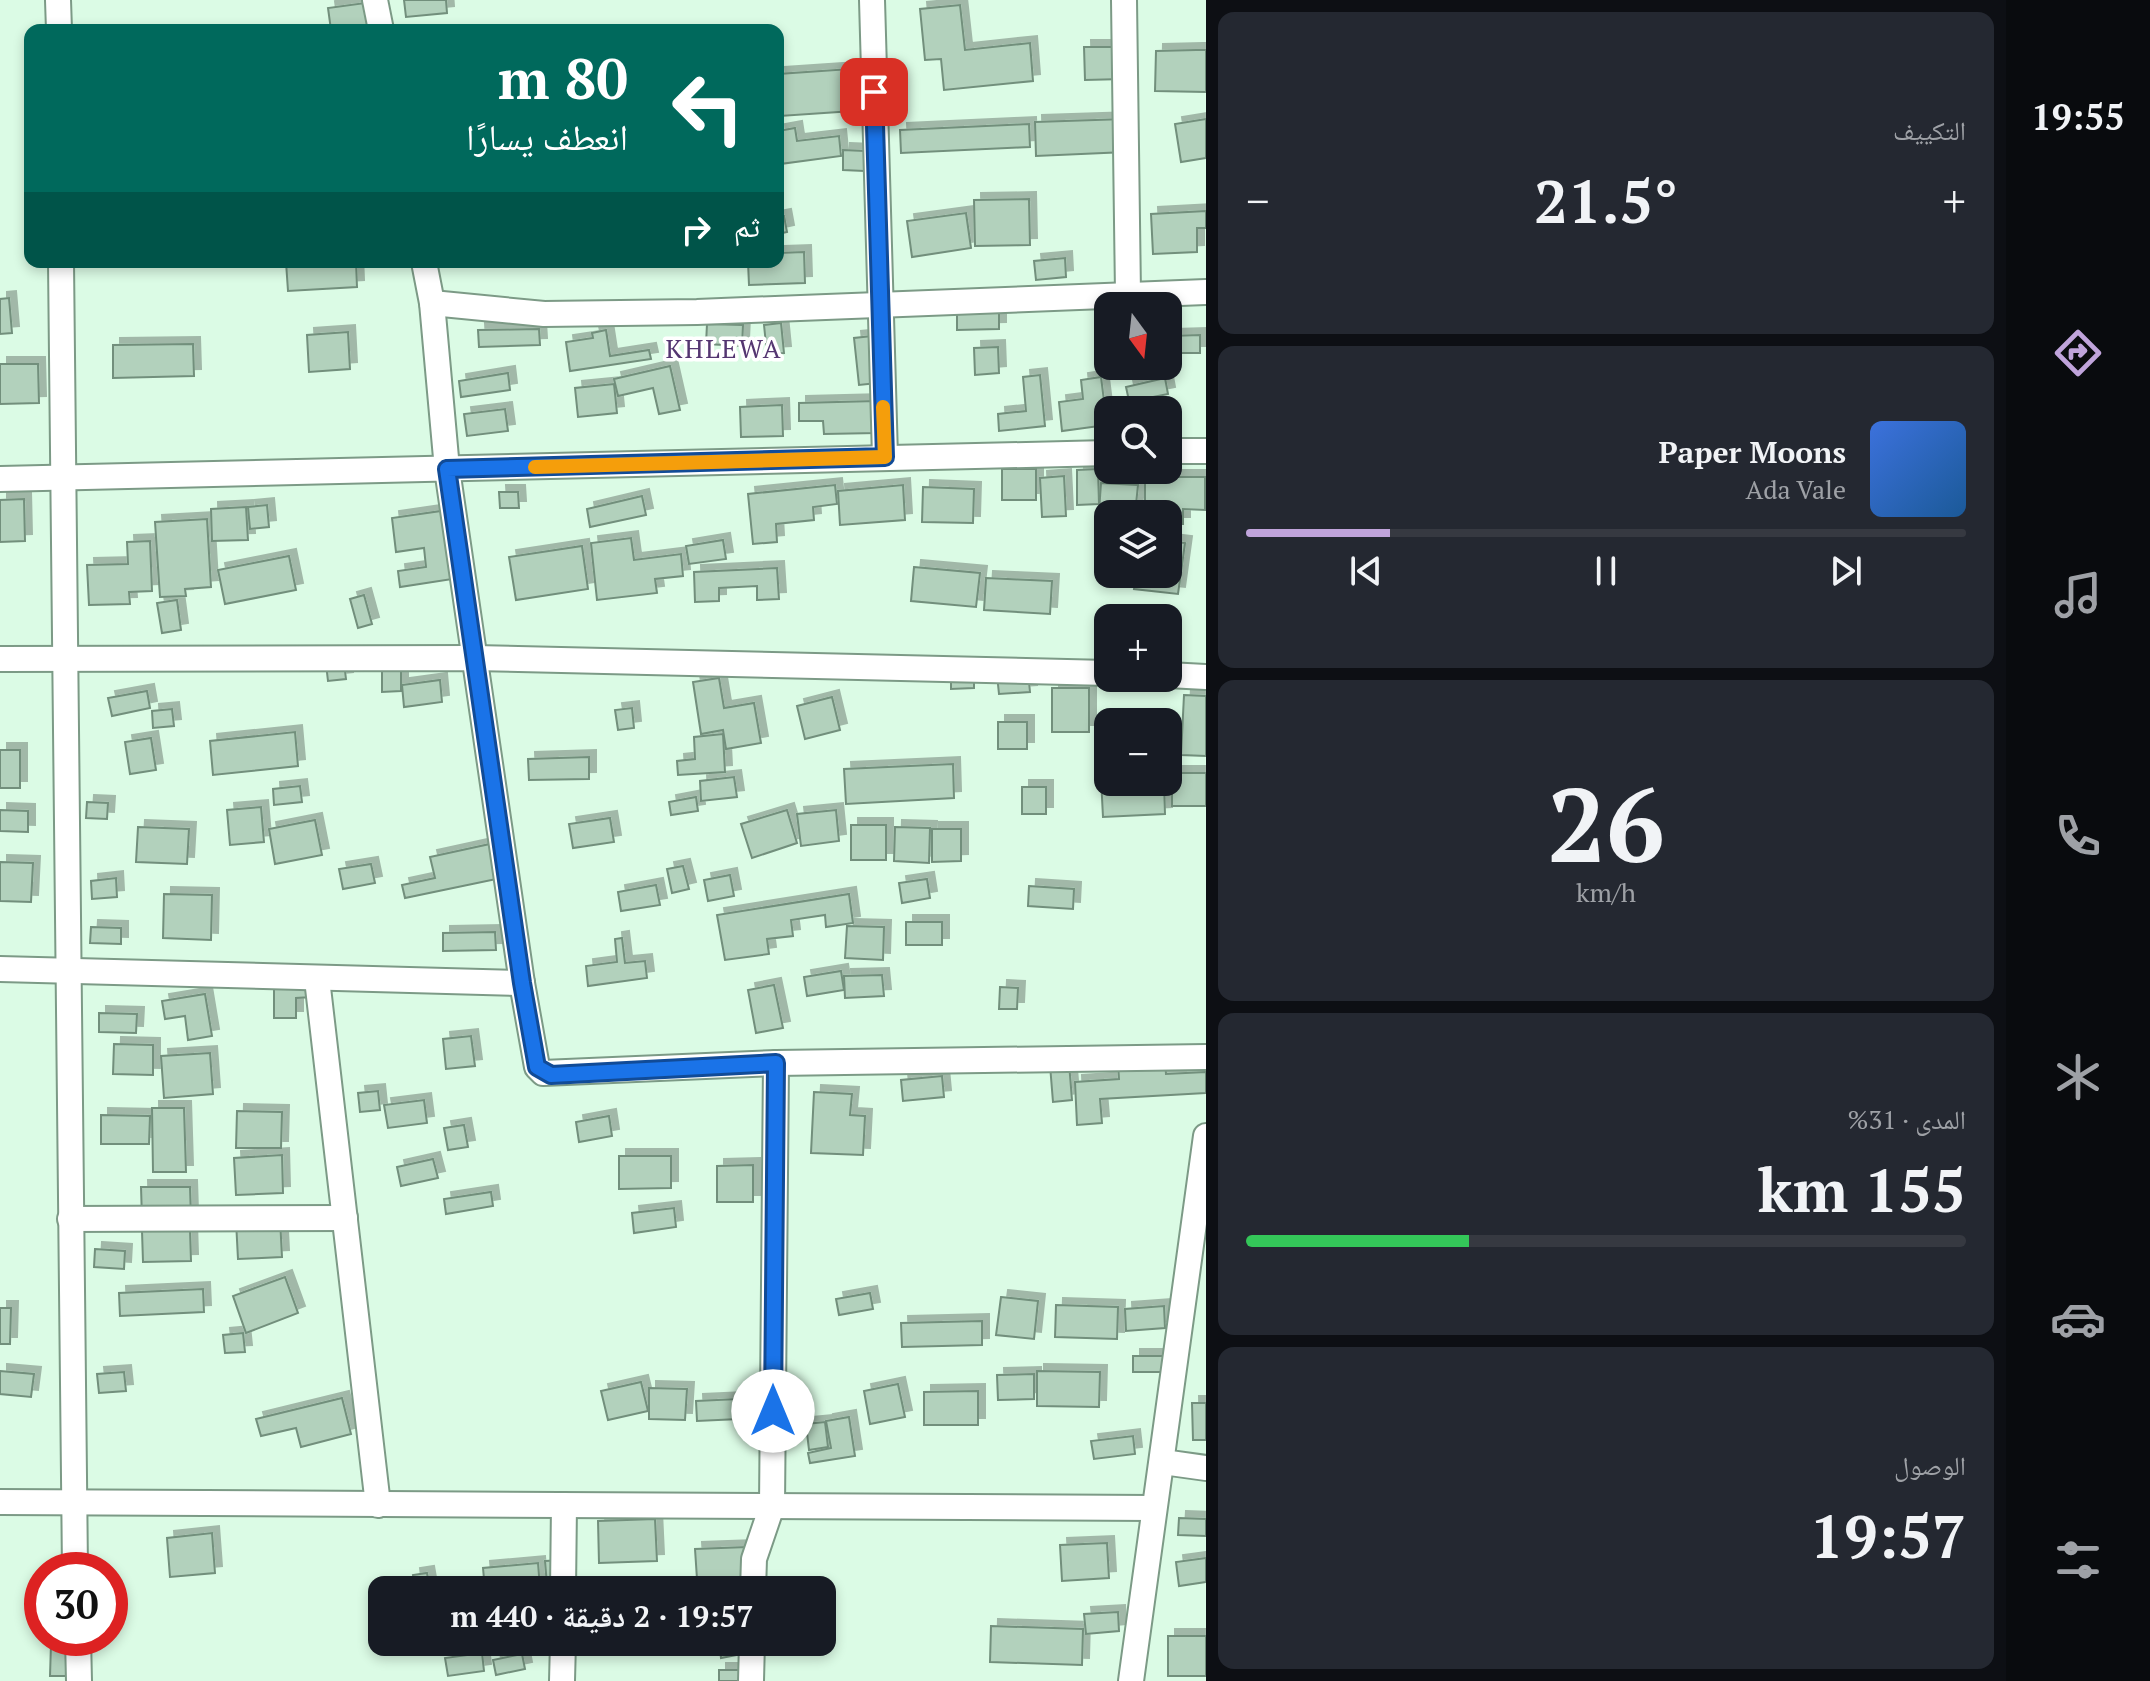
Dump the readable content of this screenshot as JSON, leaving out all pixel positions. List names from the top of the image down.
{
  "districts": ["KHLEWA"],
  "north": "bottom",
  "page": {
    "tabs": "19:55",
    "tile": [
      "التكييف",
      ["26", "km/h"],
      ["المدى · 31%", "155 km"],
      ["الوصول", "19:57"]
    ],
    "turn": ["80 m", "انعطف يسارًا"],
    "heat": ["−", "21.5°", "+"],
    "then": "ثم",
    "map_buttons": ["+", "−"],
    "song": ["Paper Moons", "Ada Vale"],
    "limit": "30",
    "trip": "19:57 · 2 دقيقة · 440 m"
  }
}
